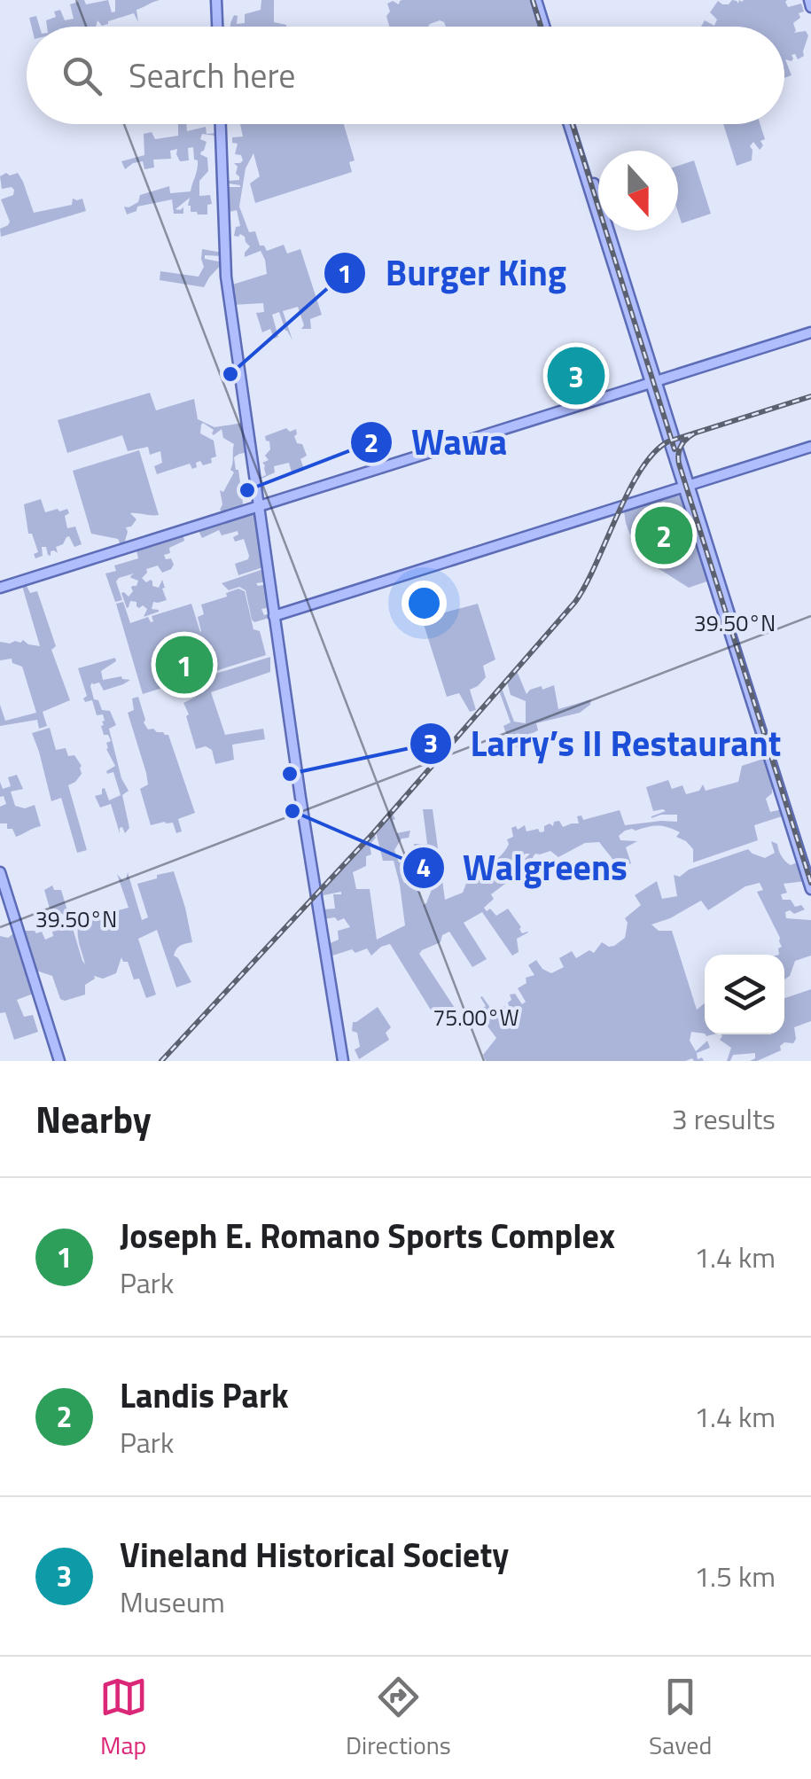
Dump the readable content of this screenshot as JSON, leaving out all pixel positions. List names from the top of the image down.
{
  "places": [
    "Burger King",
    "Wawa",
    "Larry’s II Restaurant",
    "Walgreens"
  ],
  "north": "bottom",
  "page": {
    "search": "Search here",
    "pins": ["3", "2", "1"],
    "heading": ["Nearby", "3 results"],
    "list": [
      {
        "mark": "1",
        "name": "Joseph E. Romano Sports Complex",
        "note": "Park",
        "value": "1.4 km"
      },
      {
        "mark": "2",
        "name": "Landis Park",
        "note": "Park",
        "value": "1.4 km"
      },
      {
        "mark": "3",
        "name": "Vineland Historical Society",
        "note": "Museum",
        "value": "1.5 km"
      }
    ],
    "nav": ["Map", "Directions", "Saved"]
  },
  "coordinates": ["39.50°N", "75.00°W"]
}
